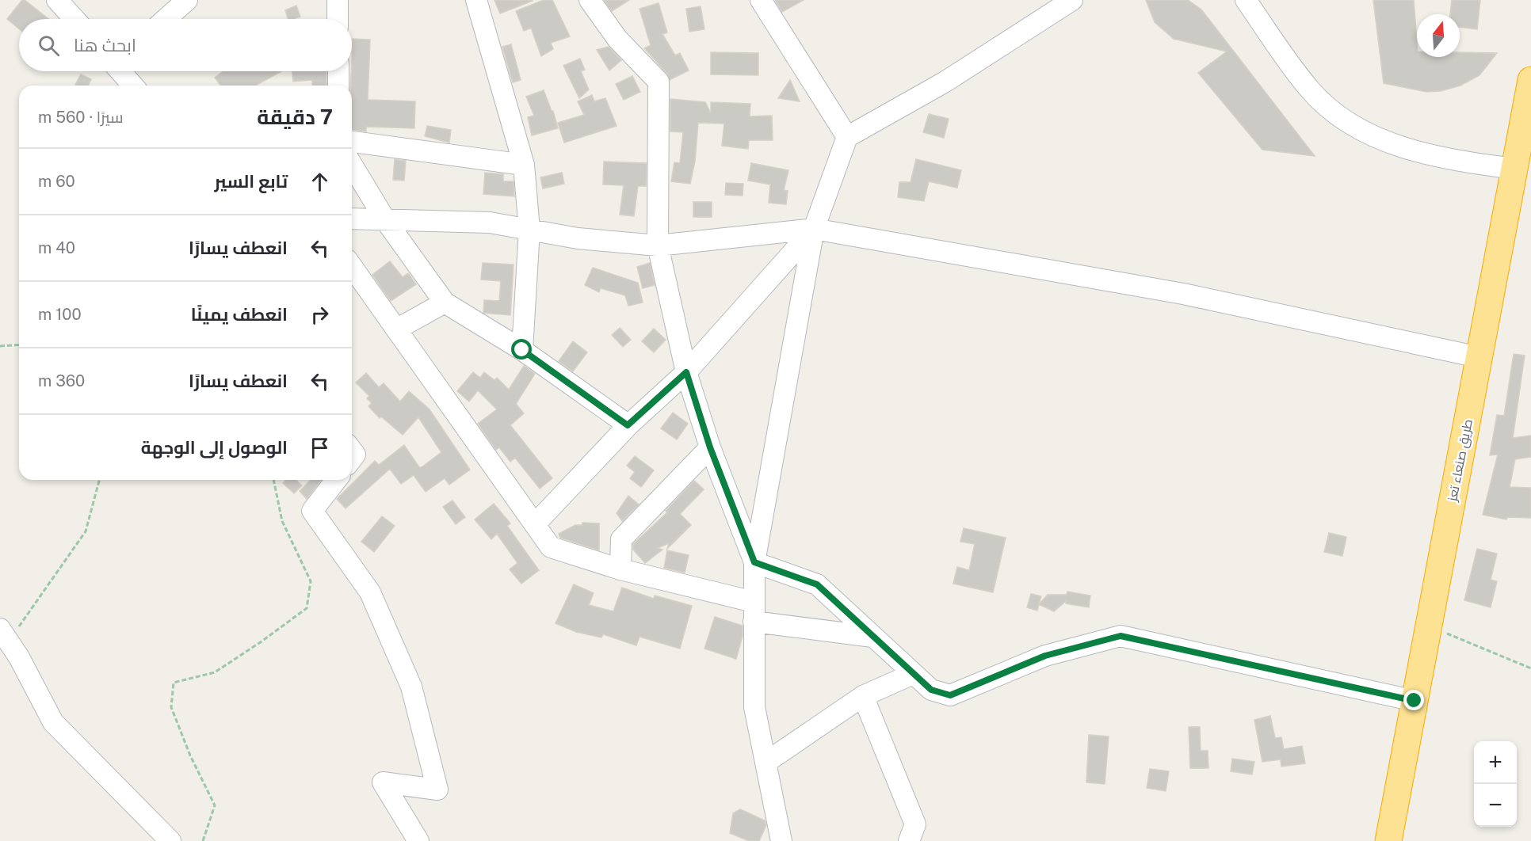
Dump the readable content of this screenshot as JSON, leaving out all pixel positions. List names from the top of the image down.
{
  "streets": {
    "highway": ["طريق صنعاء تعز"]
  },
  "north": "top",
  "page": {
    "search": "ابحث هنا",
    "heading": ["7 دقيقة", "سيرًا · 560 m"],
    "list": [
      ["تابع السير", "60 m"],
      ["انعطف يسارًا", "40 m"],
      ["انعطف يمينًا", "100 m"],
      ["انعطف يسارًا", "360 m"],
      "الوصول إلى الوجهة"
    ],
    "map_buttons": ["+", "−"]
  }
}
